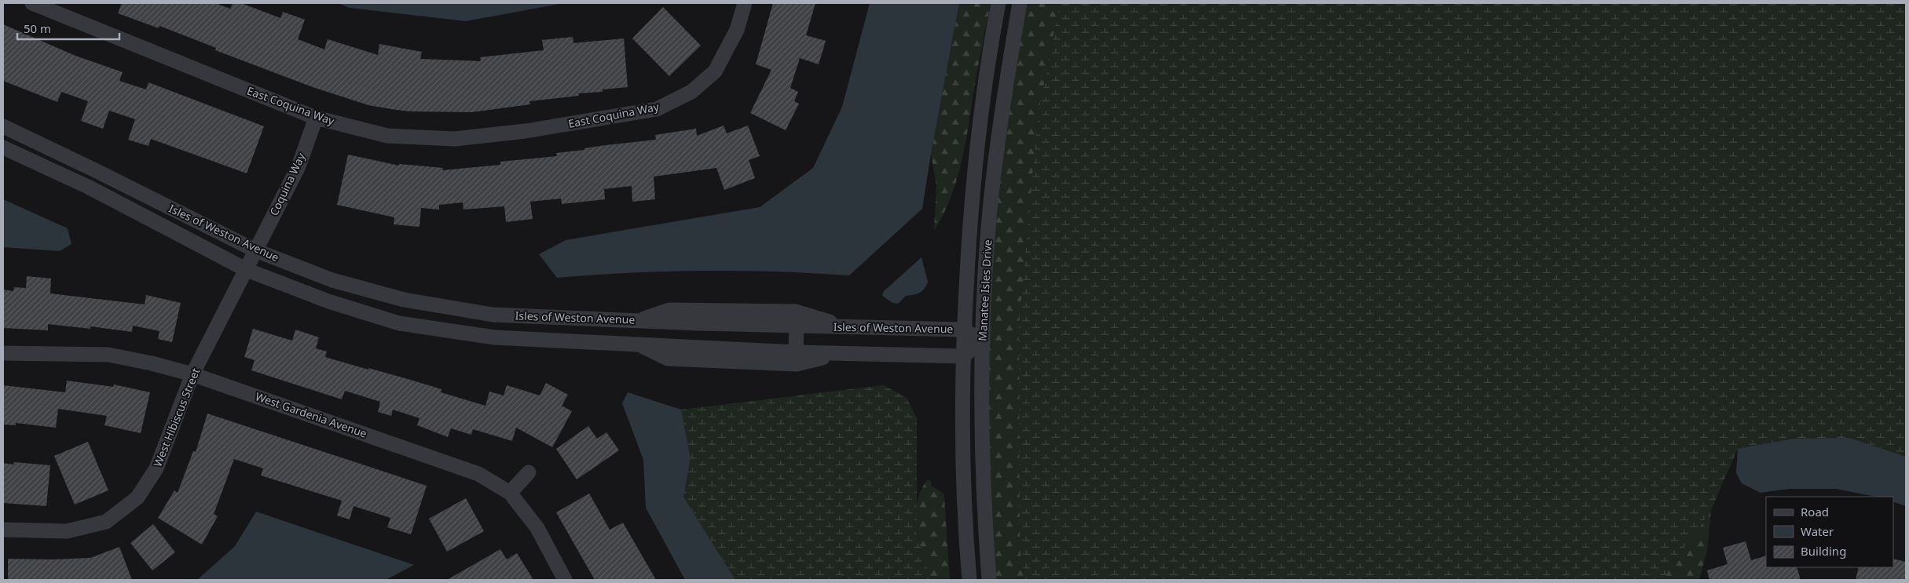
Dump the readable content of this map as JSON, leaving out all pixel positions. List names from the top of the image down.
{
  "streets": {
    "street": [
      "East Coquina Way",
      "Coquina Way",
      "Isles of Weston Avenue",
      "Manatee Isles Drive",
      "West Gardenia Avenue",
      "West Hibiscus Street"
    ]
  },
  "crossings": [
    ["East Coquina Way", "Coquina Way"],
    ["Coquina Way", "Isles of Weston Avenue"],
    ["Coquina Way", "West Hibiscus Street"],
    ["Isles of Weston Avenue", "Manatee Isles Drive"],
    ["Isles of Weston Avenue", "West Hibiscus Street"],
    ["West Gardenia Avenue", "West Hibiscus Street"]
  ],
  "legend": ["Road", "Water", "Building"],
  "scale_bar": "50 m"
}
